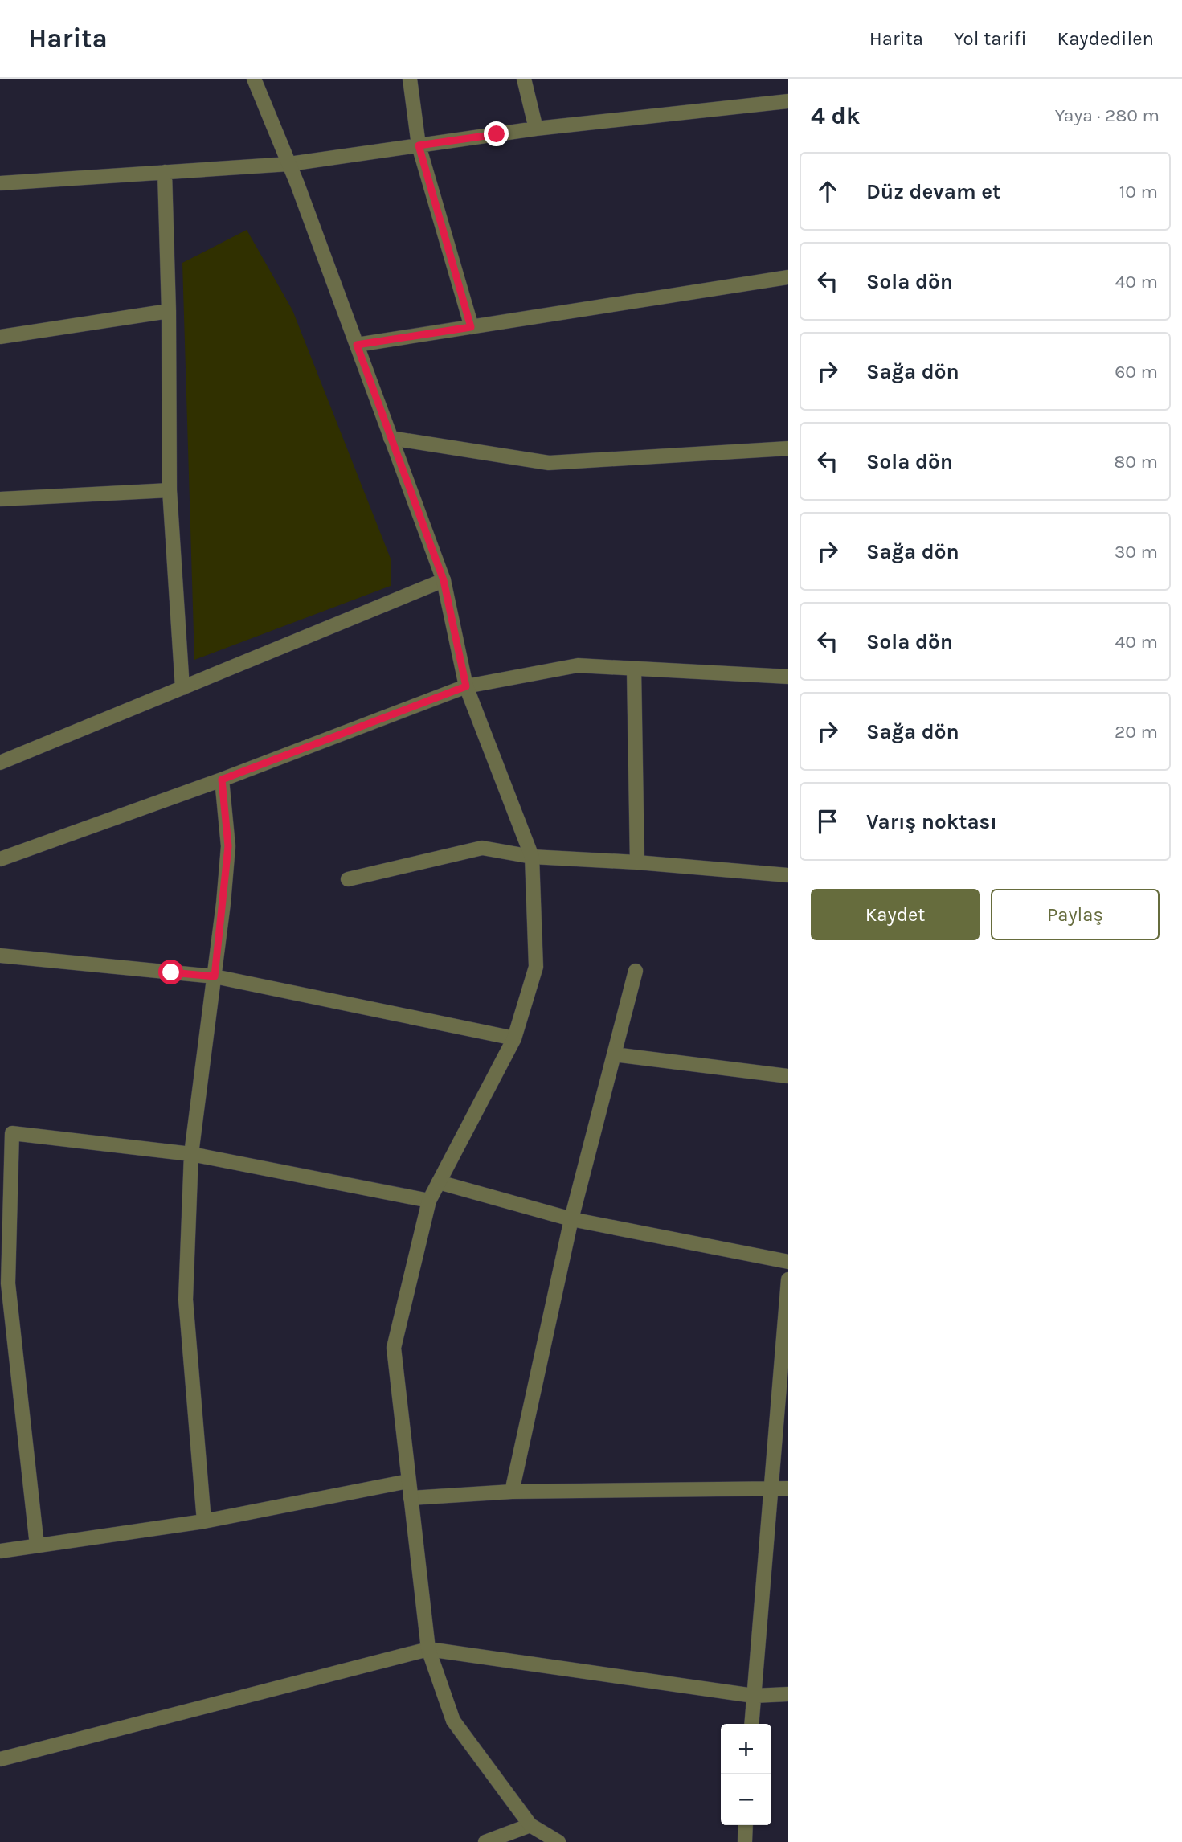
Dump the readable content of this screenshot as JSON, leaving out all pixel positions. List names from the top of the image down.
{
  "page": {
    "header": "Harita",
    "nav": ["Harita", "Yol tarifi", "Kaydedilen"],
    "heading": ["4 dk", "Yaya · 280 m"],
    "list": [
      ["Düz devam et", "10 m"],
      ["Sola dön", "40 m"],
      ["Sağa dön", "60 m"],
      ["Sola dön", "80 m"],
      ["Sağa dön", "30 m"],
      ["Sola dön", "40 m"],
      ["Sağa dön", "20 m"],
      "Varış noktası"
    ],
    "buttons": ["Kaydet", "Paylaş"],
    "map_buttons": ["+", "−"]
  }
}
